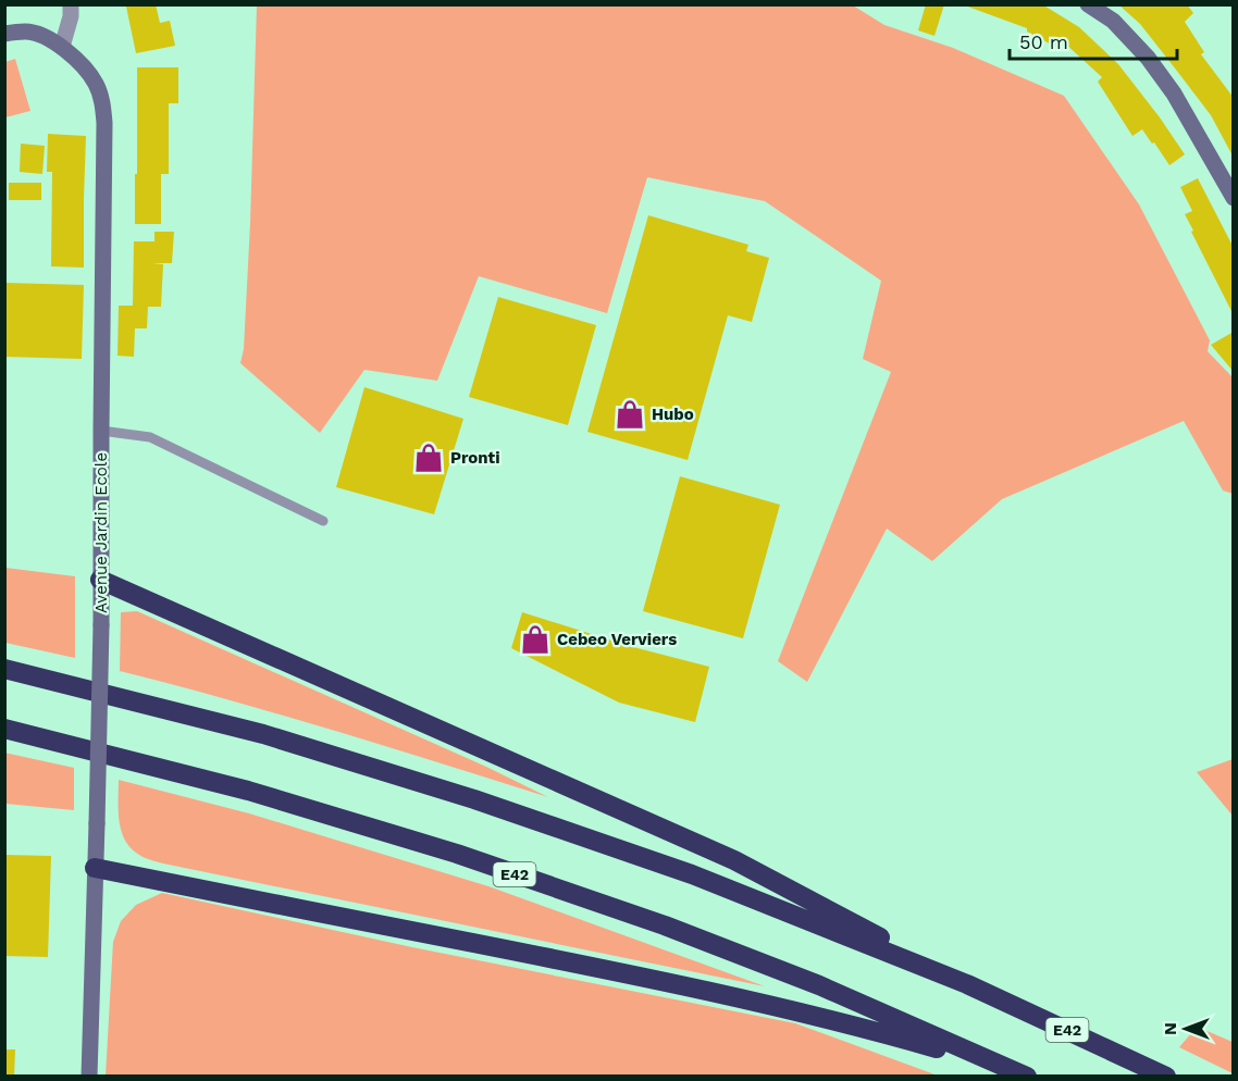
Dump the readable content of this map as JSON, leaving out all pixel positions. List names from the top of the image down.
{
  "streets": {
    "highway": ["E42"],
    "street": ["Avenue Jardin Ecole"]
  },
  "places": {
    "shop": ["Hubo", "Pronti", "Cebeo Verviers"]
  },
  "scale_bar": "50 m",
  "north": "left"
}
